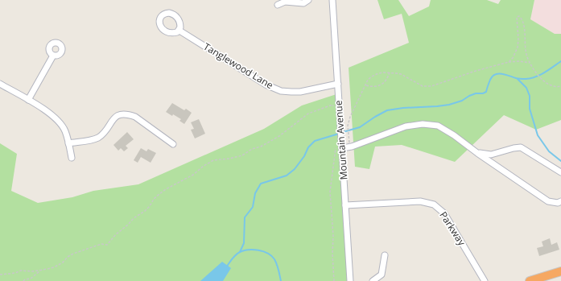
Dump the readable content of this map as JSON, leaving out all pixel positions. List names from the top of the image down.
{
  "streets": {
    "street": ["Tanglewood Lane", "Mountain Avenue", "Parkway"]
  },
  "crossings": [
    ["Tanglewood Lane", "Mountain Avenue"],
    ["Mountain Avenue", "Parkway"]
  ]
}
